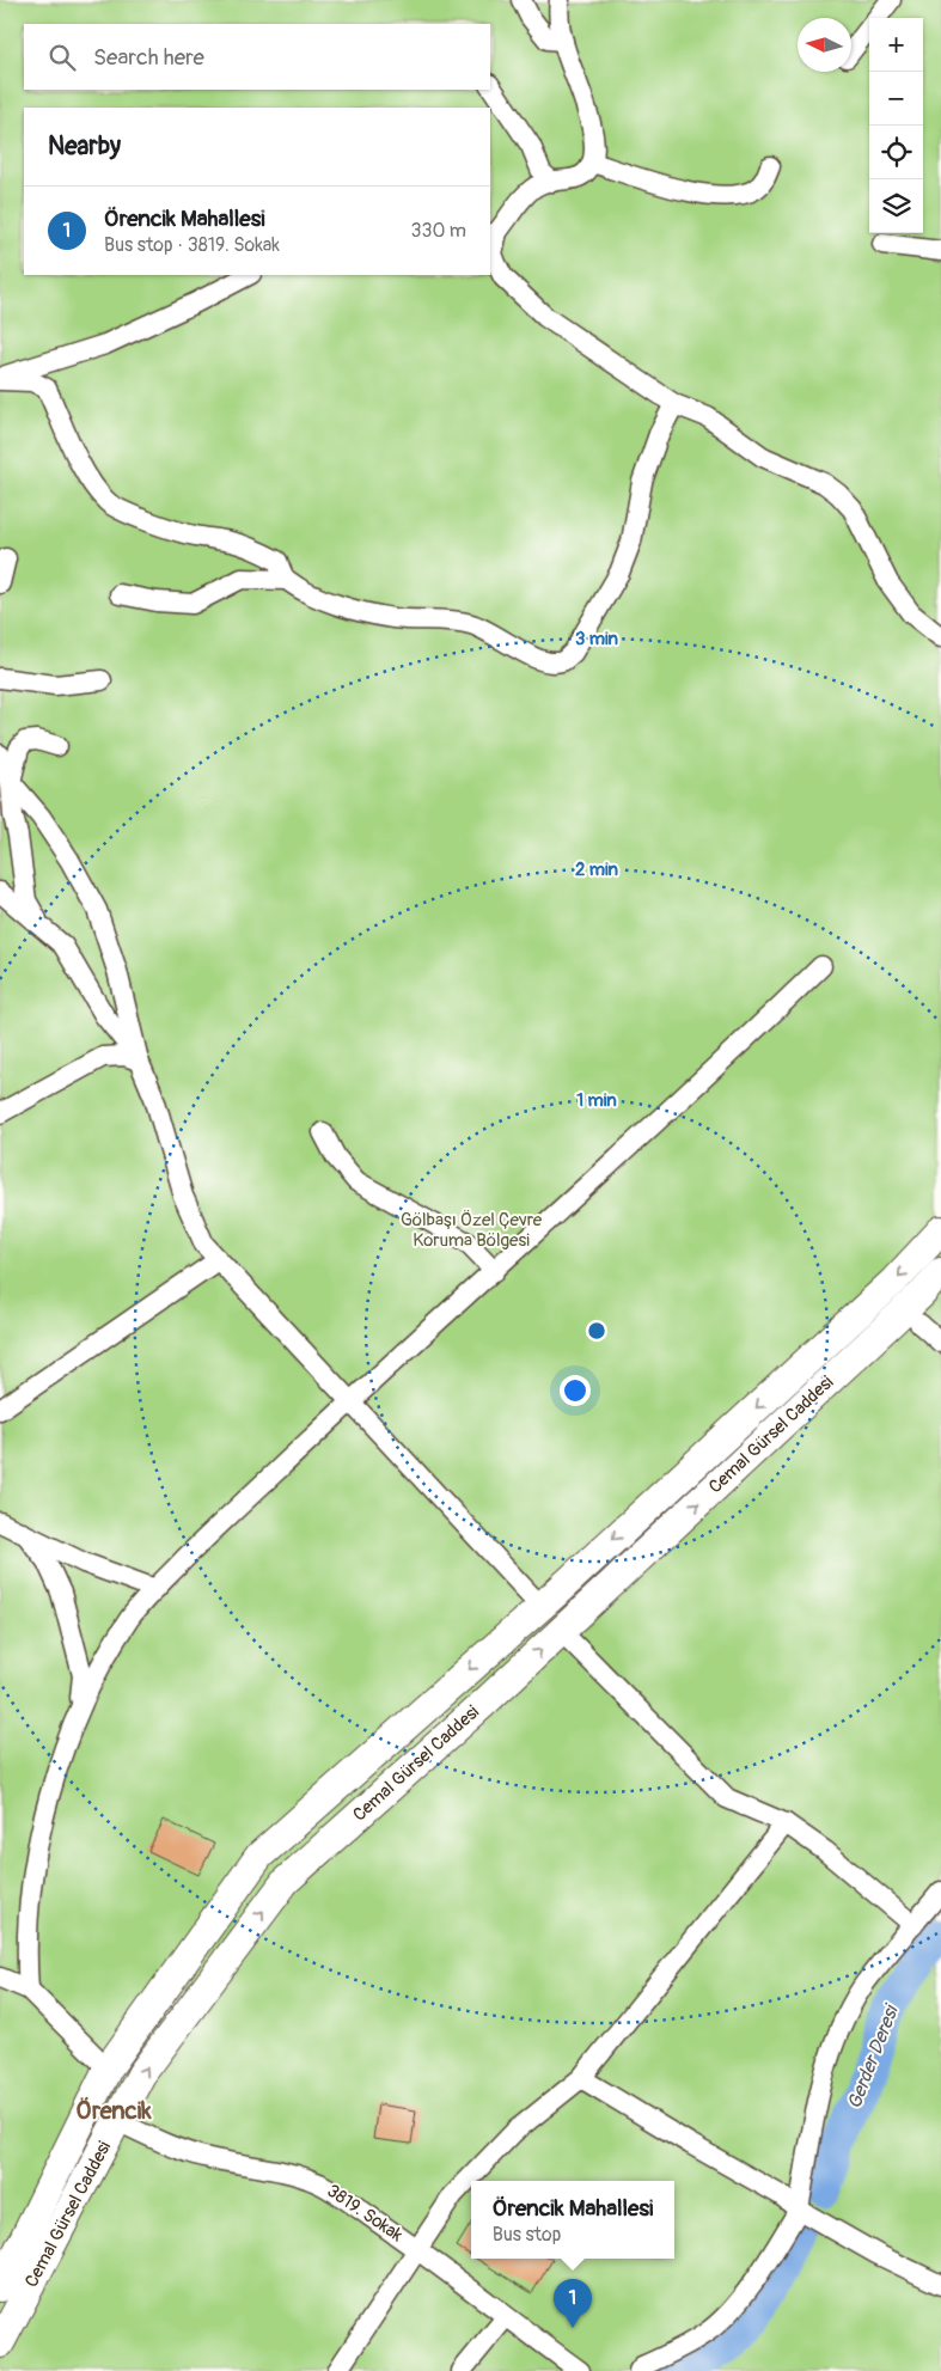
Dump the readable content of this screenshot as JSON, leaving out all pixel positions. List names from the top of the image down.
{
  "streets": {
    "street": ["Cemal Gürsel Caddesi", "3819. Sokak"]
  },
  "crossings": [
    ["Cemal Gürsel Caddesi", "3819. Sokak"]
  ],
  "districts": ["Örencik"],
  "water": ["Gerder Deresi"],
  "parks": ["Gölbaşı Özel Çevre Koruma Bölgesi"],
  "north": "left",
  "page": {
    "map_buttons": ["+", "−"],
    "search": "Search here",
    "heading": "Nearby",
    "list": [
      {
        "mark": "1",
        "name": "Örencik Mahallesi",
        "note": "Bus stop · 3819. Sokak",
        "value": "330 m"
      }
    ],
    "popup": ["Örencik Mahallesi", "Bus stop"],
    "pins": "1"
  },
  "rings": ["3 min", "2 min", "1 min"]
}
